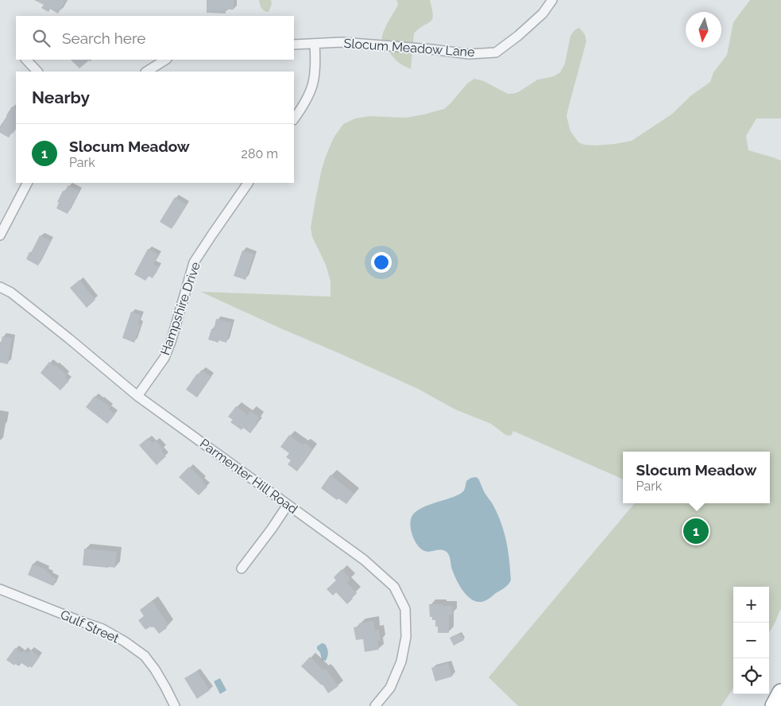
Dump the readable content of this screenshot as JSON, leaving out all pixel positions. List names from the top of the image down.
{
  "streets": {
    "street": [
      "Slocum Meadow Lane",
      "Hampshire Drive",
      "Parmenter Hill Road",
      "Gulf Street"
    ]
  },
  "crossings": [
    ["Hampshire Drive", "Parmenter Hill Road"]
  ],
  "north": "bottom",
  "page": {
    "search": "Search here",
    "heading": "Nearby",
    "list": [
      {
        "mark": "1",
        "name": "Slocum Meadow",
        "note": "Park",
        "value": "280 m"
      }
    ],
    "popup": ["Slocum Meadow", "Park"],
    "pins": "1",
    "map_buttons": ["+", "−"]
  }
}
